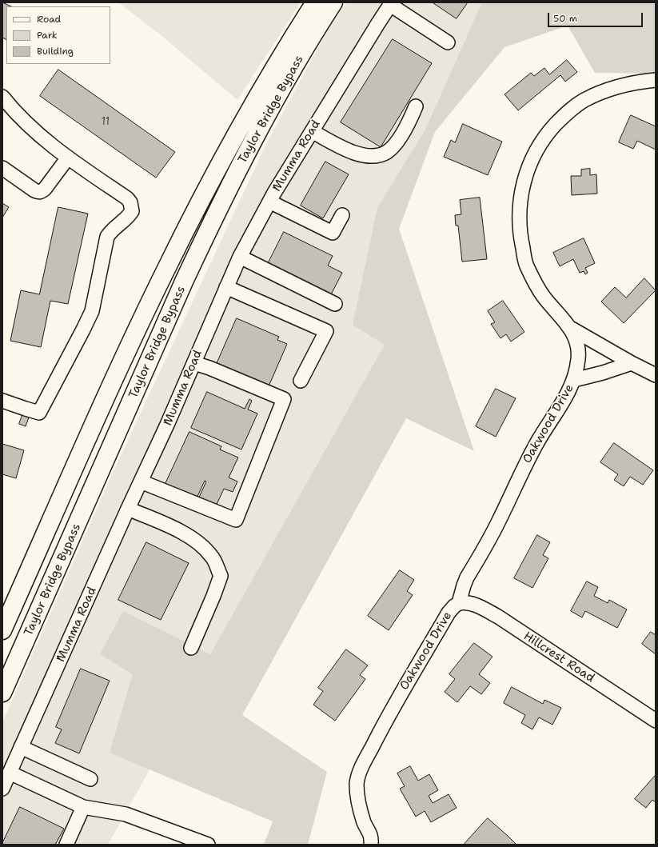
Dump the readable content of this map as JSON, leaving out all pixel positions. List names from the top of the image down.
{
  "streets": {
    "main road": ["Taylor Bridge Bypass"],
    "street": ["Mumma Road", "Oakwood Drive", "Hillcrest Road"]
  },
  "crossings": [
    ["Oakwood Drive", "Hillcrest Road"]
  ],
  "house_numbers": ["11"],
  "legend": ["Road", "Park", "Building"],
  "scale_bar": "50 m"
}
